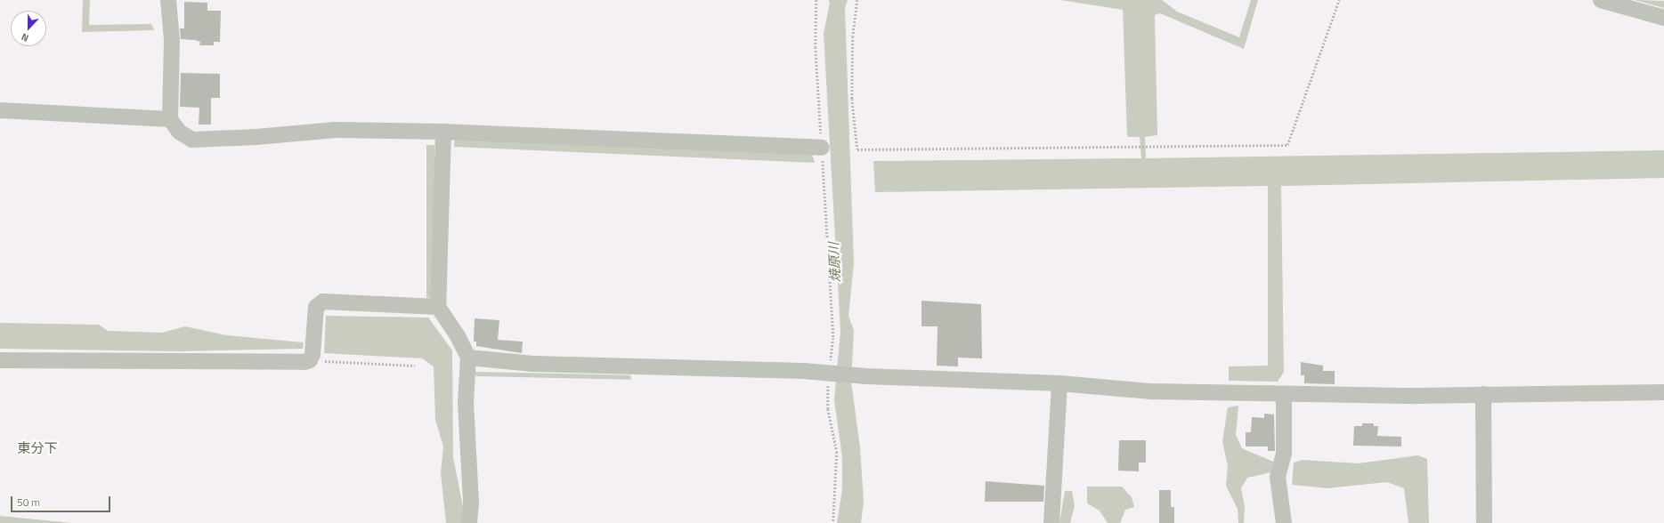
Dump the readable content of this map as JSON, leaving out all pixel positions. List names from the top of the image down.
{
  "districts": ["東分下"],
  "water": ["焼原川"],
  "scale_bar": "50 m",
  "north": "bottom"
}
